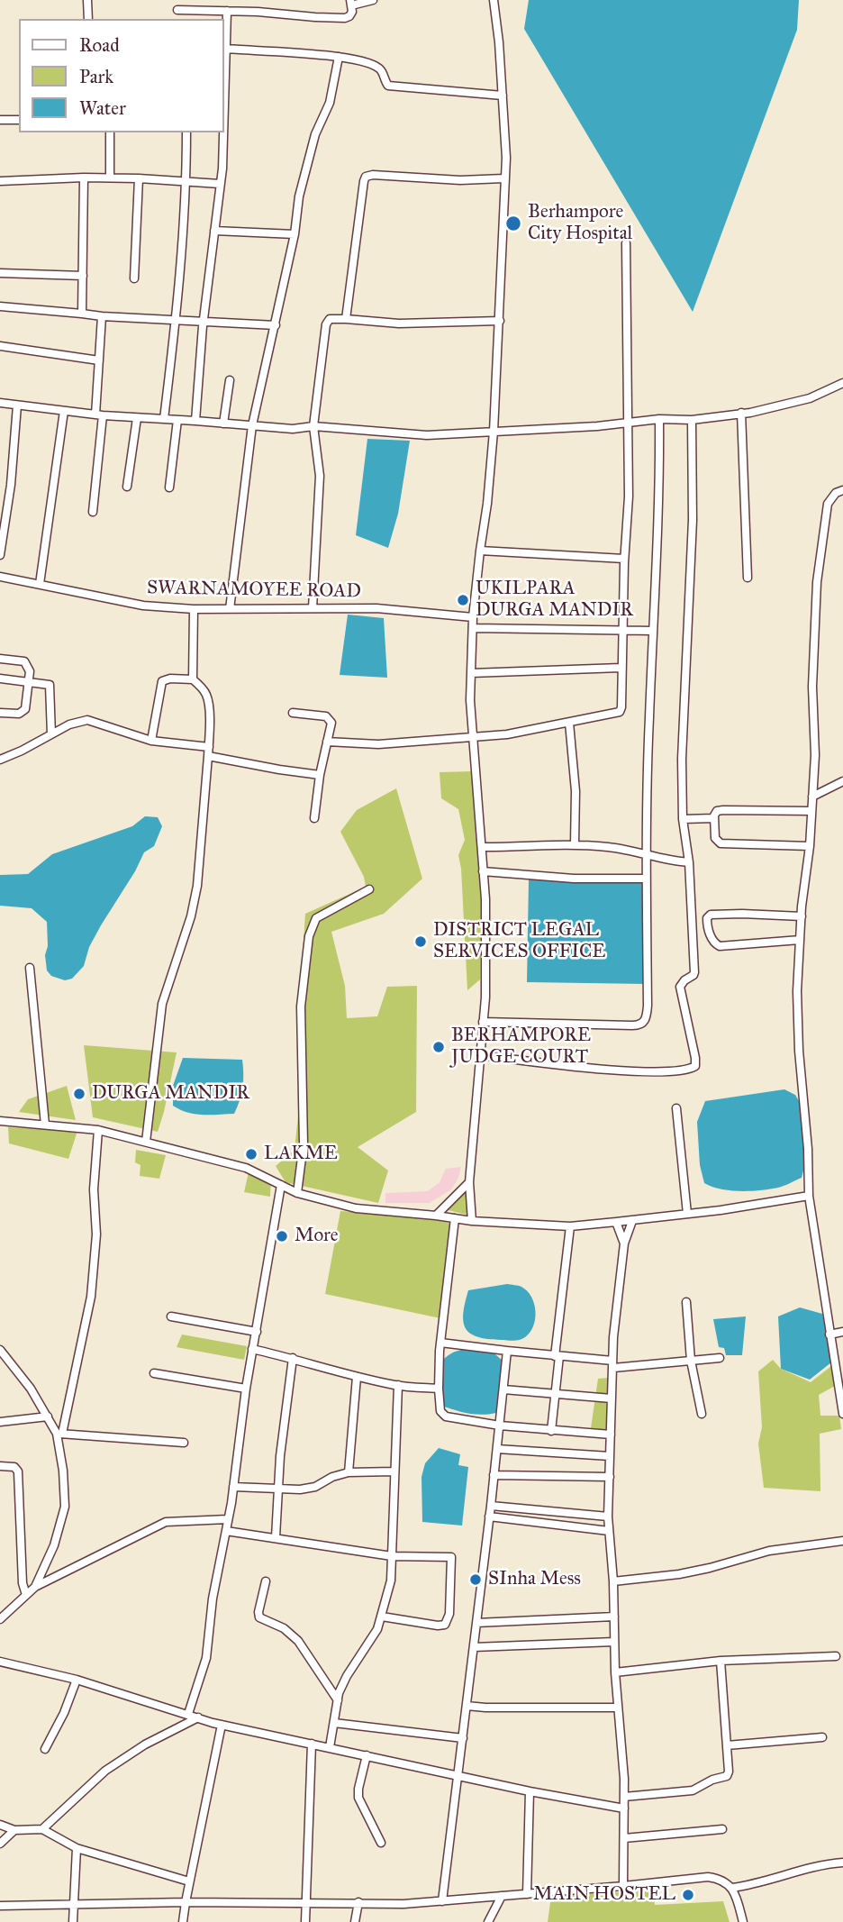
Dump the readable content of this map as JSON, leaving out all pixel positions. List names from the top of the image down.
{
  "streets": {
    "street": ["SWARNAMOYEE ROAD"]
  },
  "places": [
    "Berhampore City Hospital",
    "UKILPARA DURGA MANDIR",
    "DISTRICT LEGAL SERVICES OFFICE",
    "BERHAMPORE JUDGE COURT",
    "DURGA MANDIR",
    "LAKME",
    "More",
    "SInha Mess",
    "MAIN HOSTEL"
  ],
  "legend": ["Road", "Park", "Water"]
}
